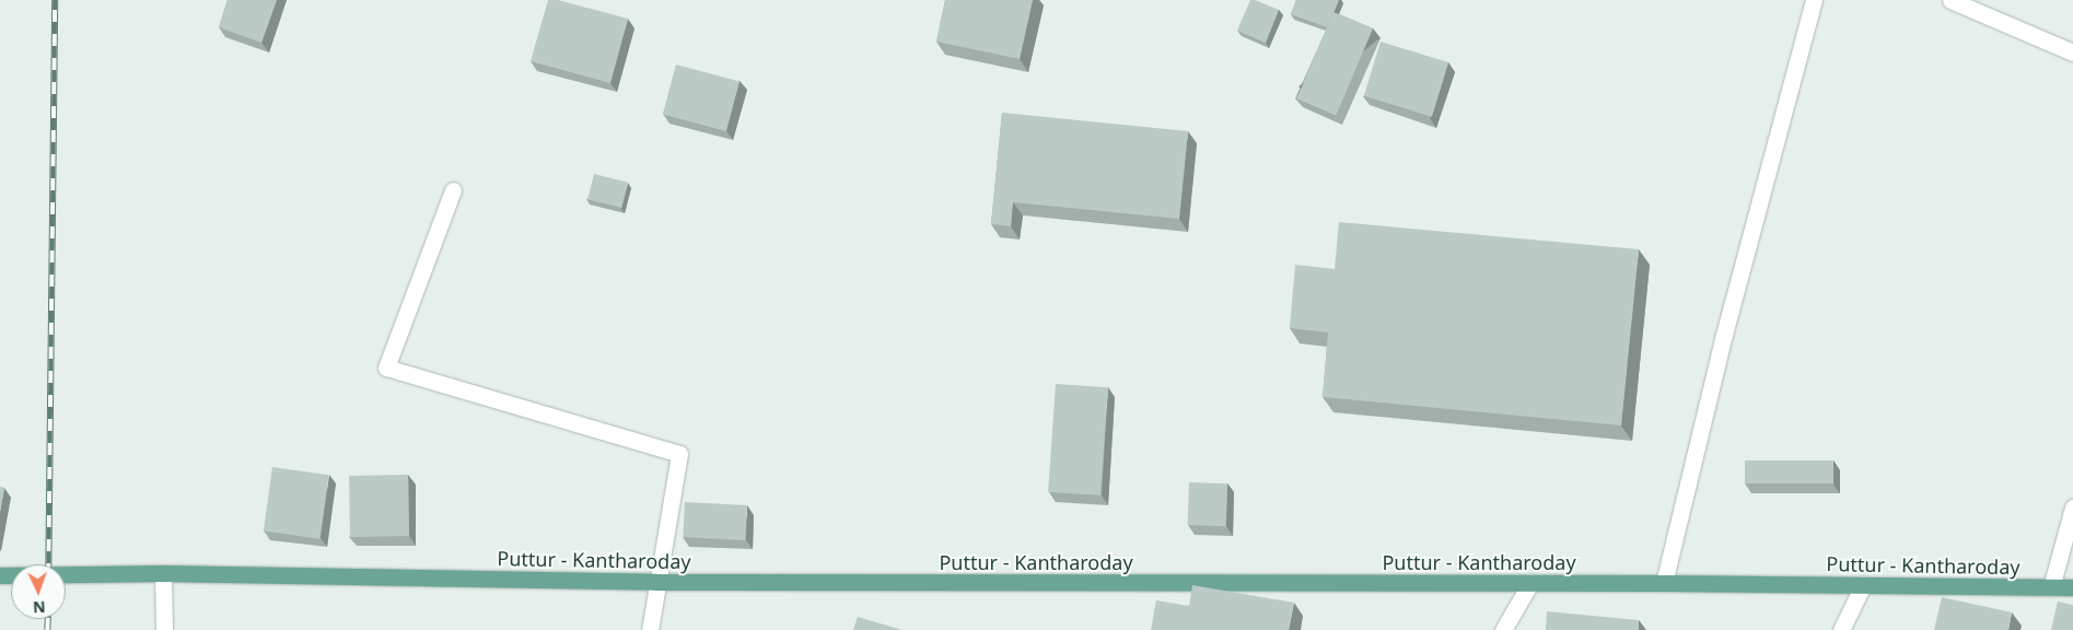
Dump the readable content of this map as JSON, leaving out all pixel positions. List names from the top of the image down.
{
  "streets": {
    "main road": ["Puttur - Kantharoday"]
  },
  "north": "bottom"
}
